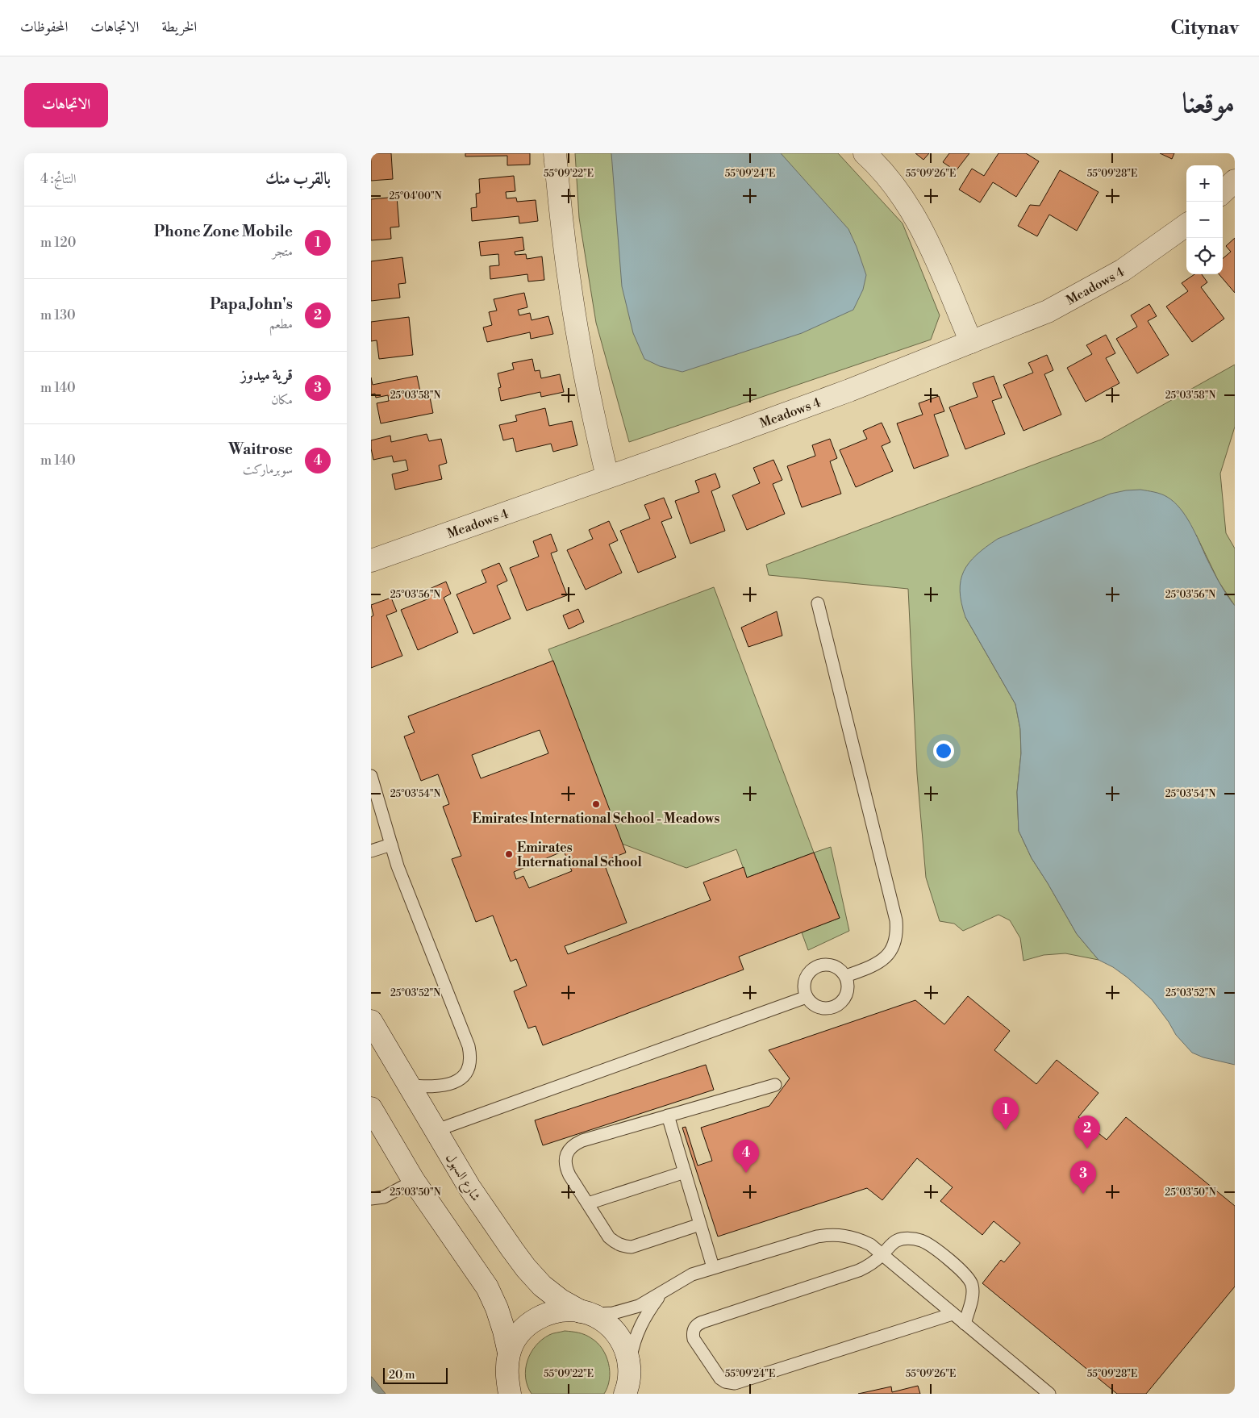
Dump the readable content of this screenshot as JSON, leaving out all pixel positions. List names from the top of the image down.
{
  "streets": {
    "street": ["Meadows 4", "شارع السهول"]
  },
  "places": ["Emirates International School - Meadows", "Emirates International School"],
  "scale_bar": "20 m",
  "page": {
    "header": "Citynav",
    "nav": ["الخريطة", "الاتجاهات", "المحفوظات"],
    "title": "موقعنا",
    "buttons": "الاتجاهات",
    "heading": ["بالقرب منك", "النتائج: 4"],
    "map_buttons": ["+", "−"],
    "list": [
      {
        "mark": "1",
        "name": "Phone Zone Mobile",
        "note": "متجر",
        "value": "120 m"
      },
      {
        "mark": "2",
        "name": "Papa John's",
        "note": "مطعم",
        "value": "130 m"
      },
      {
        "mark": "3",
        "name": "قرية ميدوز",
        "note": "مكان",
        "value": "140 m"
      },
      {
        "mark": "4",
        "name": "Waitrose",
        "note": "سوبرماركت",
        "value": "140 m"
      }
    ],
    "pins": [
      "1",
      "2",
      "4",
      "3"
    ],
    "scale": "20 m"
  },
  "coordinates": [
    "55°09'22\"E",
    "55°09'24\"E",
    "55°09'26\"E",
    "55°09'28\"E",
    "25°04'00\"N",
    "25°03'58\"N",
    "25°03'56\"N",
    "25°03'54\"N",
    "25°03'52\"N",
    "25°03'50\"N"
  ]
}
